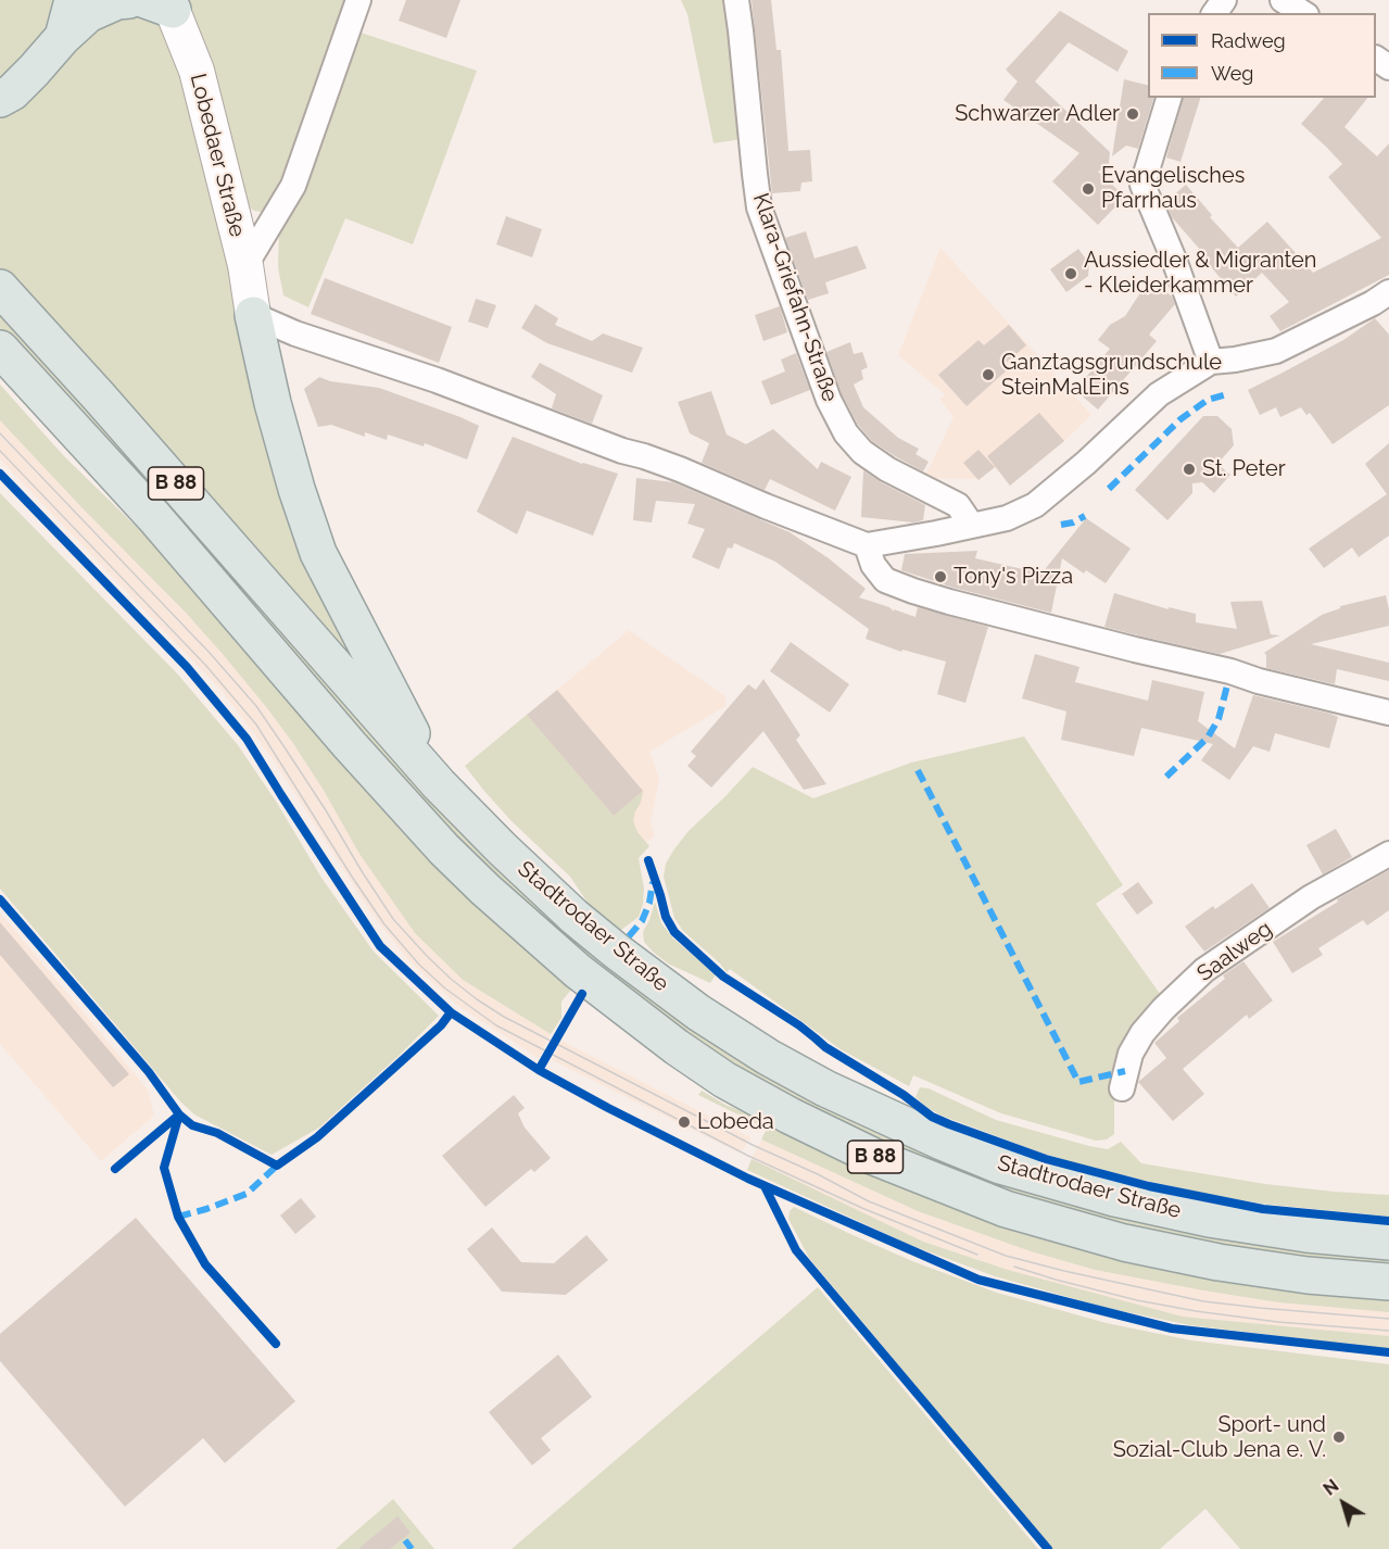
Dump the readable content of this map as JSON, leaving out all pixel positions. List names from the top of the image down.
{
  "streets": {
    "main road": ["Lobedaer Straße", "B 88", "Stadtrodaer Straße"],
    "street": ["Klara-Griefahn-Straße", "Saalweg"]
  },
  "places": [
    "Schwarzer Adler",
    "Evangelisches Pfarrhaus",
    "Aussiedler & Migranten - Kleiderkammer",
    "Ganztagsgrundschule SteinMalEins",
    "St. Peter",
    "Tony's Pizza",
    "Lobeda",
    "Sport- und Sozial-Club Jena e. V."
  ],
  "legend": ["Radweg", "Weg"],
  "north": "top left"
}
